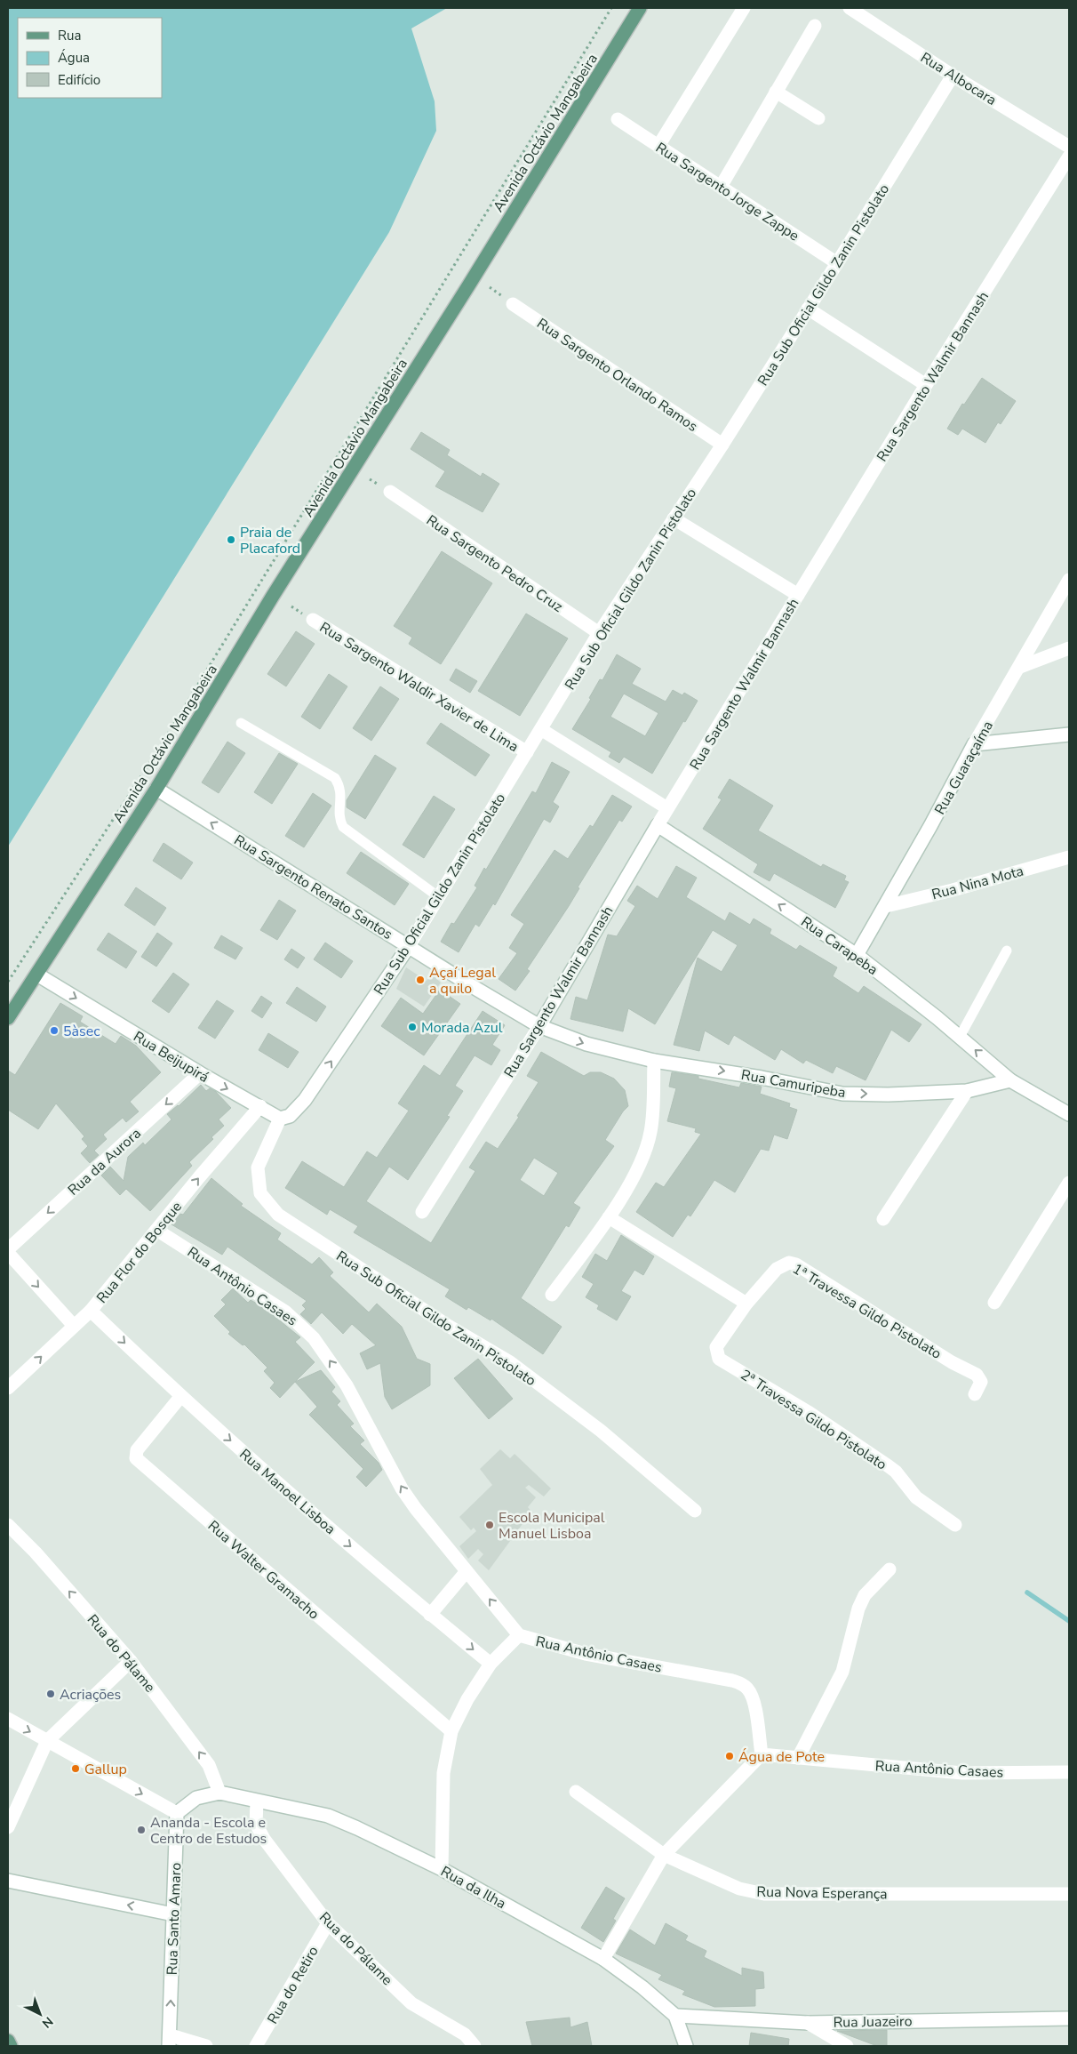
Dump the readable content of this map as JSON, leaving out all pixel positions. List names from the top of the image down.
{
  "streets": {
    "main road": ["Avenida Octávio Mangabeira"],
    "street": [
      "Rua Albocara",
      "Rua Sargento Jorge Zappe",
      "Rua Sub Oficial Gildo Zanin Pistolato",
      "Rua Sargento Orlando Ramos",
      "Rua Sargento Walmir Bannash",
      "Rua Sargento Pedro Cruz",
      "Rua Sargento Waldir Xavier de Lima",
      "Rua Guaraçaíma",
      "Rua Nina Mota",
      "Rua Sargento Renato Santos",
      "Rua Carapeba",
      "Rua Beijupirá",
      "Rua Camuripeba",
      "Rua da Aurora",
      "Rua Flor do Bosque",
      "Rua Antônio Casaes",
      "1ª Travessa Gildo Pistolato",
      "2ª Travessa Gildo Pistolato",
      "Rua Manoel Lisboa",
      "Rua Walter Gramacho",
      "Rua do Pálame",
      "Rua da Ilha",
      "Rua Nova Esperança",
      "Rua Santo Amaro",
      "Rua do Retiro",
      "Rua Juazeiro"
    ]
  },
  "crossings": [
    ["Rua Albocara", "Rua Sub Oficial Gildo Zanin Pistolato"],
    ["Avenida Octávio Mangabeira", "Rua Sargento Renato Santos"],
    ["Avenida Octávio Mangabeira", "Rua Beijupirá"],
    ["Rua Sargento Jorge Zappe", "Rua Sub Oficial Gildo Zanin Pistolato"],
    ["Rua Sub Oficial Gildo Zanin Pistolato", "Rua Sargento Orlando Ramos"],
    ["Rua Sub Oficial Gildo Zanin Pistolato", "Rua Sargento Pedro Cruz"],
    ["Rua Sub Oficial Gildo Zanin Pistolato", "Rua Sargento Waldir Xavier de Lima"],
    ["Rua Sub Oficial Gildo Zanin Pistolato", "Rua Sargento Renato Santos"],
    ["Rua Sub Oficial Gildo Zanin Pistolato", "Rua Beijupirá"],
    ["Rua Sargento Walmir Bannash", "Rua Sargento Renato Santos"],
    ["Rua Sargento Walmir Bannash", "Rua Carapeba"],
    ["Rua Sargento Walmir Bannash", "Rua Camuripeba"],
    ["Rua Guaraçaíma", "Rua Nina Mota"],
    ["Rua Guaraçaíma", "Rua Carapeba"],
    ["Rua Sargento Renato Santos", "Rua Camuripeba"],
    ["Rua Carapeba", "Rua Camuripeba"],
    ["Rua Beijupirá", "Rua da Aurora"],
    ["Rua Beijupirá", "Rua Flor do Bosque"],
    ["Rua Flor do Bosque", "Rua Antônio Casaes"],
    ["Rua Flor do Bosque", "Rua Manoel Lisboa"],
    ["1ª Travessa Gildo Pistolato", "2ª Travessa Gildo Pistolato"],
    ["Rua Manoel Lisboa", "Rua Walter Gramacho"],
    ["Rua do Pálame", "Rua da Ilha"],
    ["Rua do Pálame", "Rua do Retiro"],
    ["Rua da Ilha", "Rua Juazeiro"]
  ],
  "one_way": [
    "Rua Sargento Renato Santos",
    "Rua Carapeba",
    "Rua Beijupirá",
    "Rua Camuripeba",
    "Rua da Aurora",
    "Rua Flor do Bosque",
    "Rua Antônio Casaes",
    "Rua Manoel Lisboa",
    "Rua Santo Amaro"
  ],
  "places": [
    "Praia de Placaford",
    "Açaí Legal a quilo",
    "Morada Azul",
    "5àsec",
    "Escola Municipal Manuel Lisboa",
    "Acriações",
    "Água de Pote",
    "Gallup",
    "Ananda - Escola e Centro de Estudos"
  ],
  "legend": ["Rua", "Água", "Edifício"],
  "north": "bottom right"
}
